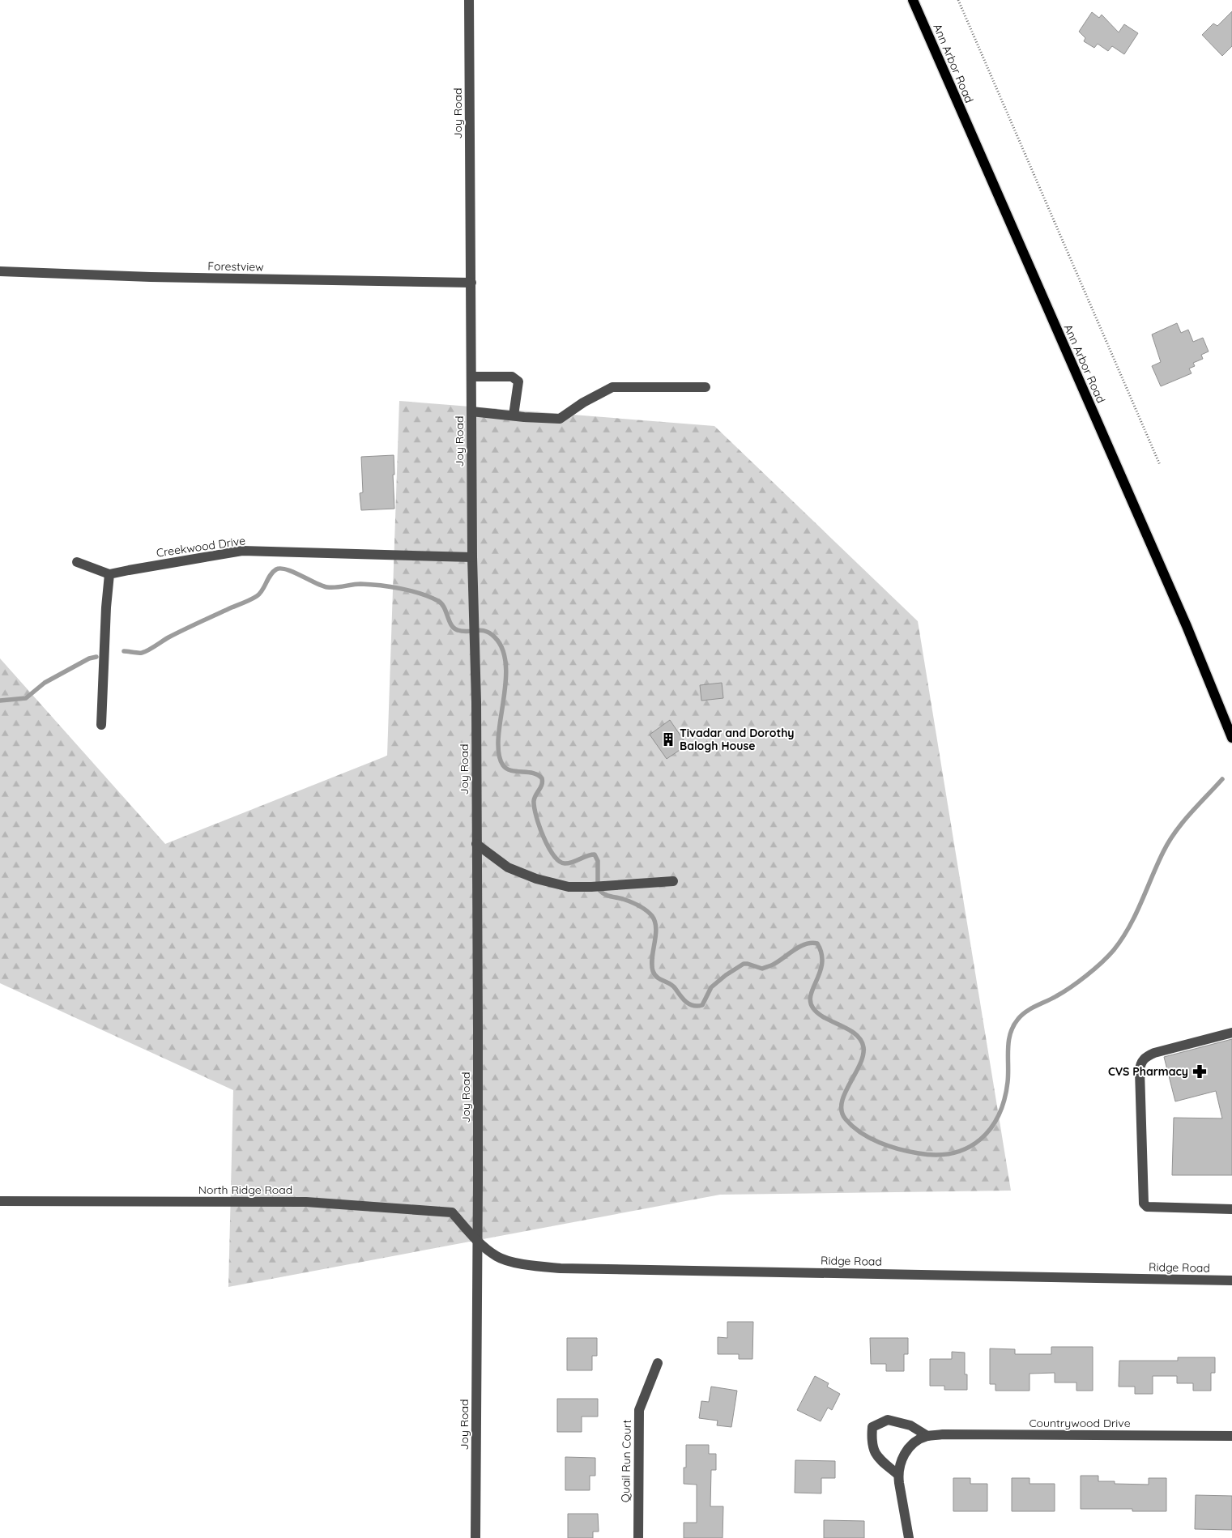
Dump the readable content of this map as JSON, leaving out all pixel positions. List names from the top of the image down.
{
  "streets": {
    "main road": ["Ann Arbor Road"],
    "street": [
      "Joy Road",
      "Forestview",
      "Creekwood Drive",
      "North Ridge Road",
      "Ridge Road",
      "Countrywood Drive",
      "Quail Run Court"
    ]
  },
  "crossings": [
    ["Joy Road", "Forestview"],
    ["Joy Road", "Creekwood Drive"],
    ["Joy Road", "North Ridge Road"],
    ["Joy Road", "Ridge Road"],
    ["North Ridge Road", "Ridge Road"]
  ],
  "places": {
    "building": ["Tivadar and Dorothy Balogh House"],
    "pharmacy": ["CVS Pharmacy"]
  }
}
